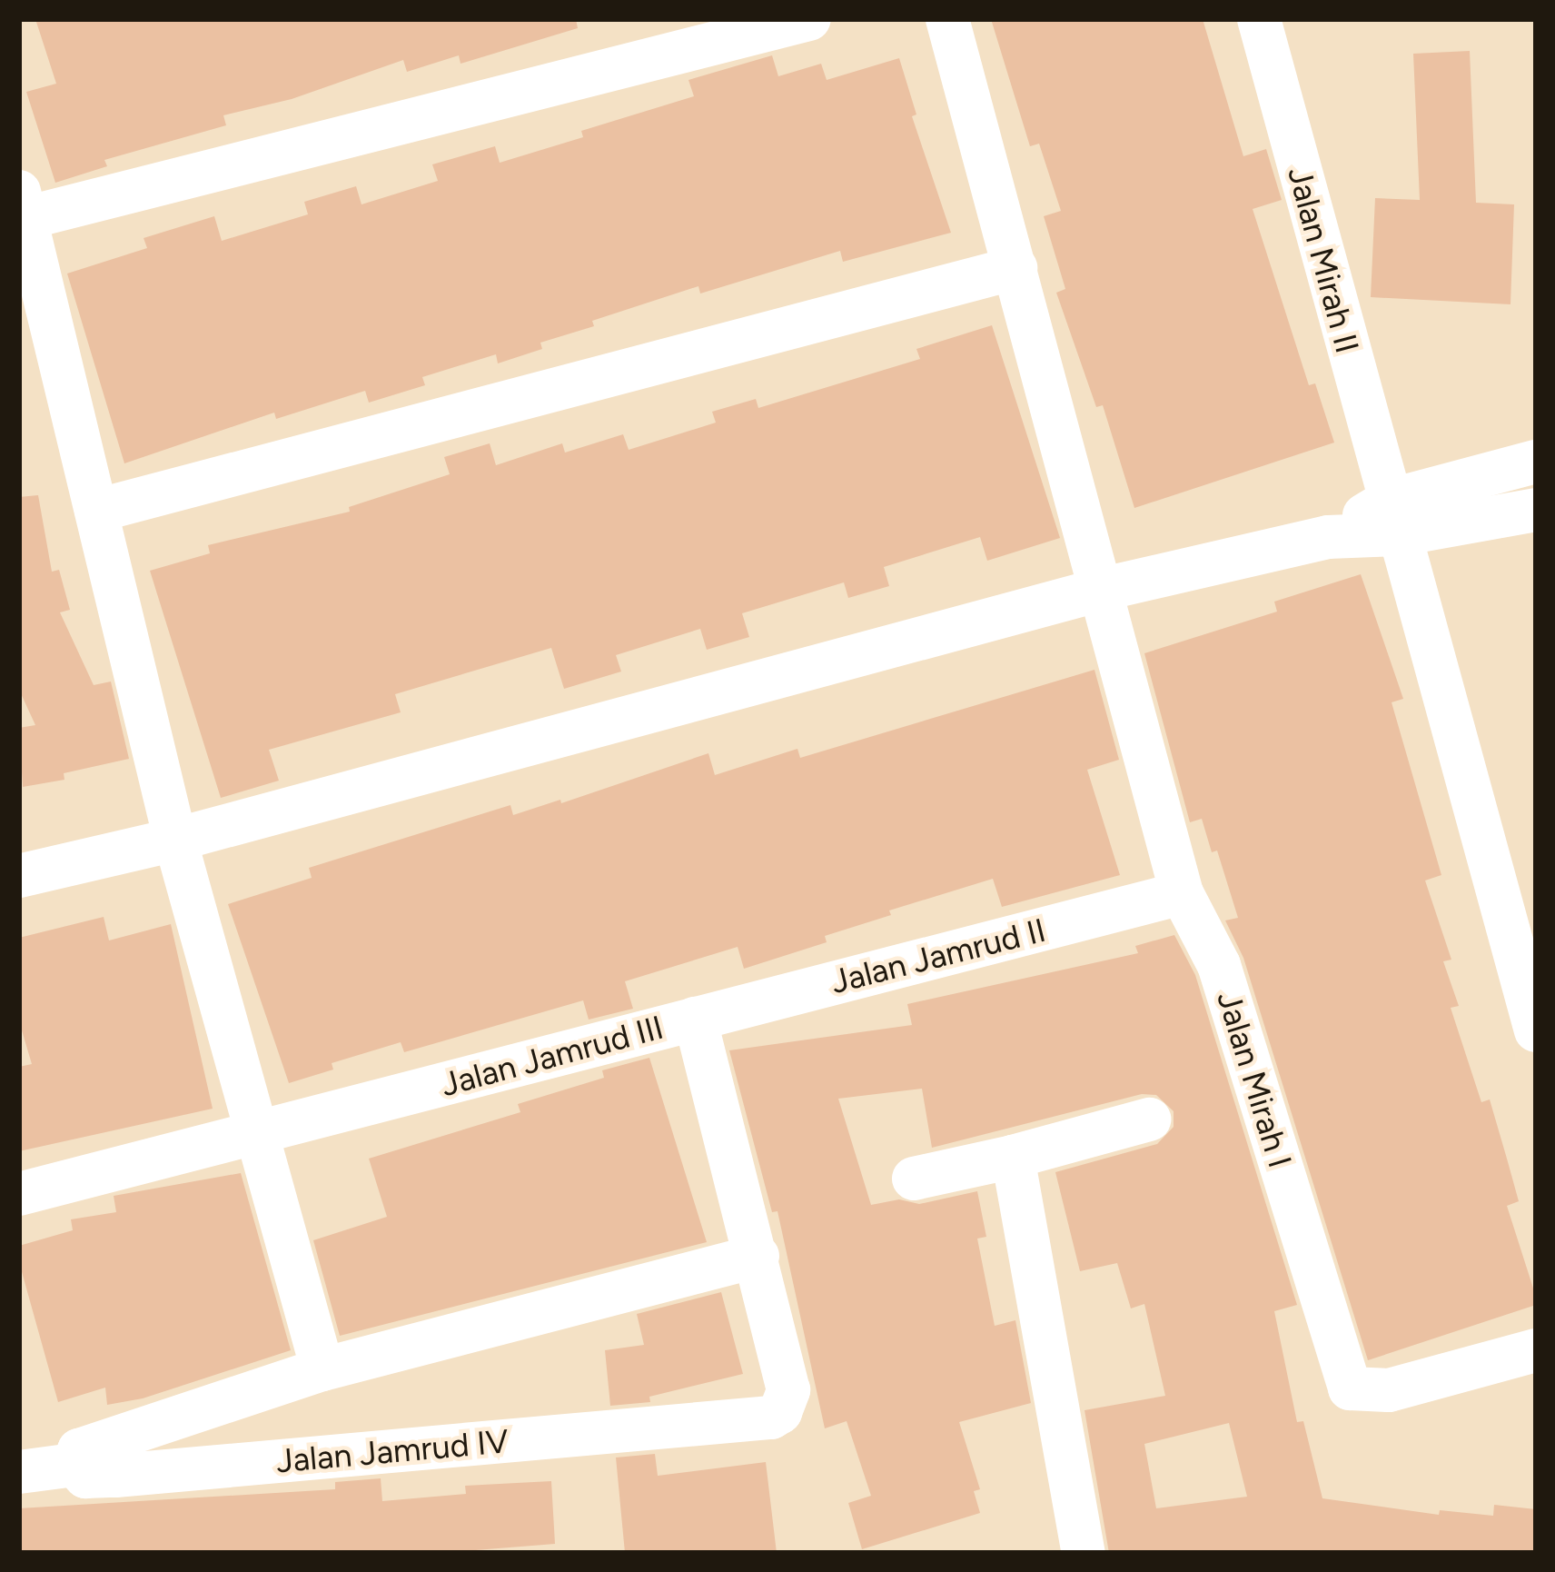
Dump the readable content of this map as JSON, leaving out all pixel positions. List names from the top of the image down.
{
  "streets": {
    "street": [
      "Jalan Mirah II",
      "Jalan Jamrud II",
      "Jalan Jamrud III",
      "Jalan Mirah I",
      "Jalan Jamrud IV"
    ]
  },
  "crossings": [
    ["Jalan Jamrud II", "Jalan Jamrud III"],
    ["Jalan Jamrud II", "Jalan Mirah I"],
    ["Jalan Jamrud III", "Jalan Jamrud IV"]
  ]
}
